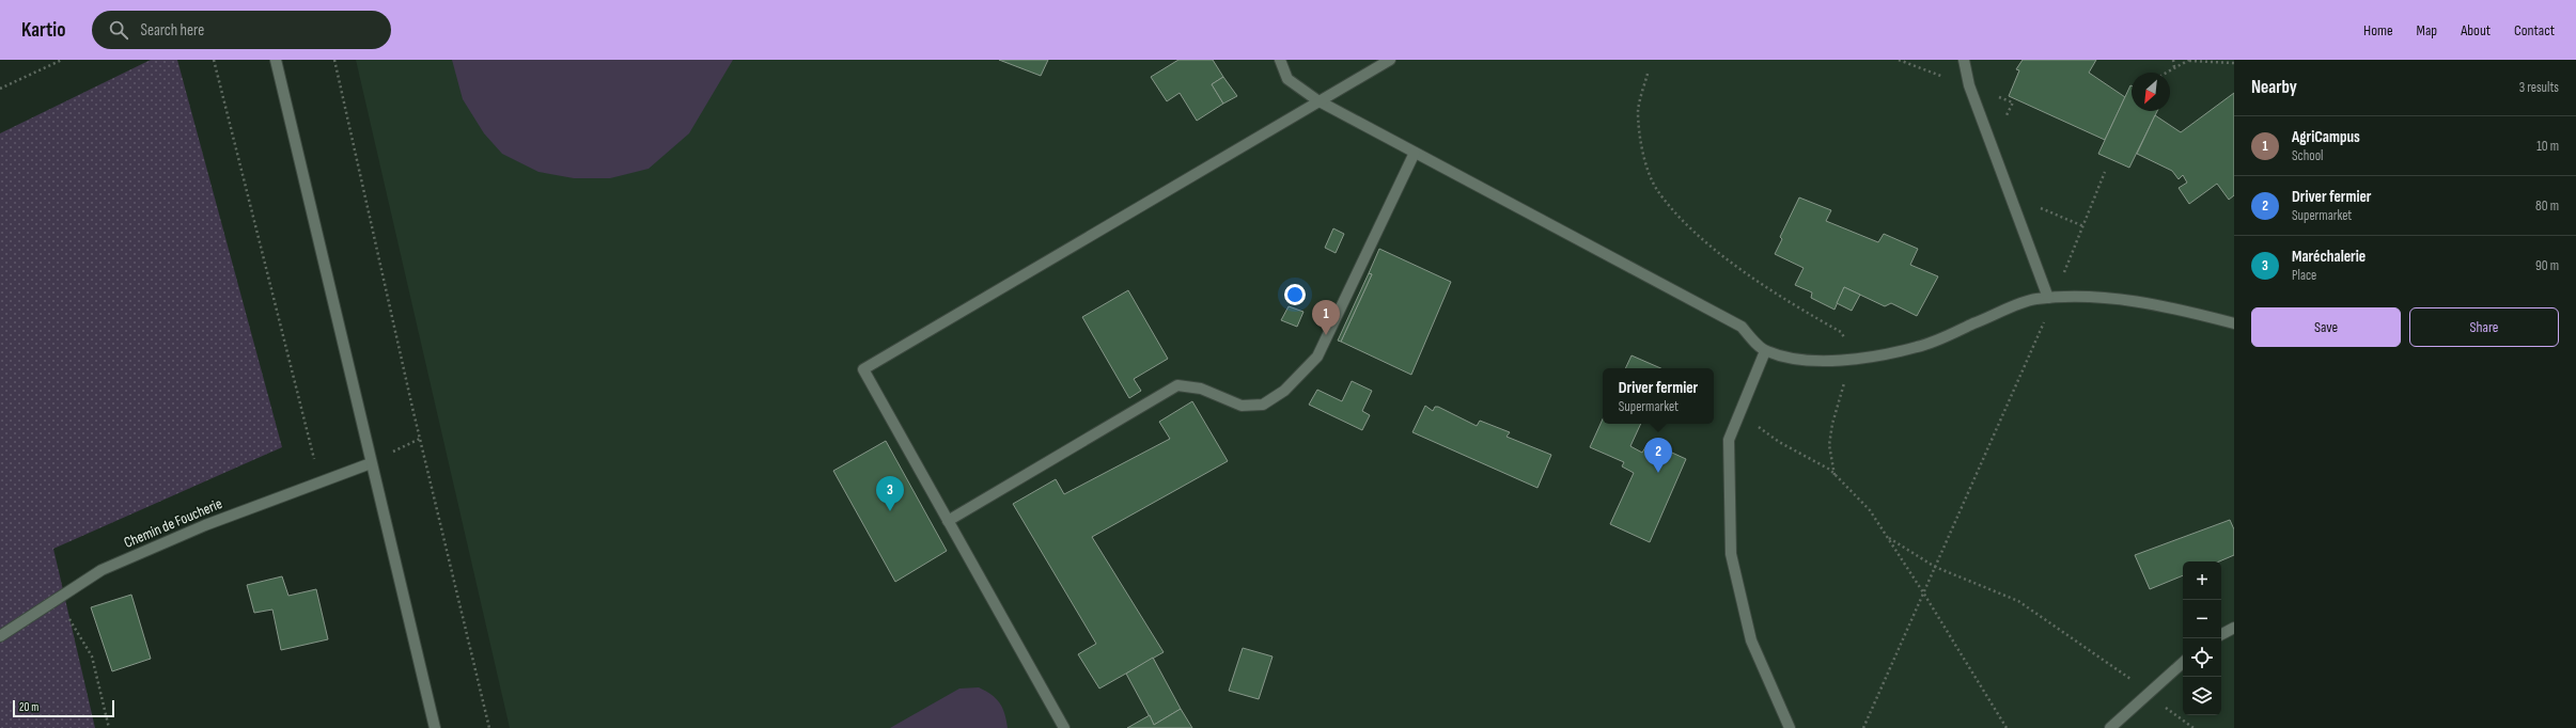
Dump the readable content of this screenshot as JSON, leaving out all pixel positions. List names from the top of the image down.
{
  "streets": {
    "street": ["Chemin de Foucherie"]
  },
  "scale_bar": "20 m",
  "north": "bottom left",
  "page": {
    "header": "Kartio",
    "search": "Search here",
    "nav": [
      "Home",
      "Map",
      "About",
      "Contact"
    ],
    "heading": ["Nearby", "3 results"],
    "list": [
      {
        "mark": "1",
        "name": "AgriCampus",
        "note": "School",
        "value": "10 m"
      },
      {
        "mark": "2",
        "name": "Driver fermier",
        "note": "Supermarket",
        "value": "80 m"
      },
      {
        "mark": "3",
        "name": "Maréchalerie",
        "note": "Place",
        "value": "90 m"
      }
    ],
    "buttons": ["Save", "Share"],
    "pins": ["1", "2", "3"],
    "popup": ["Driver fermier", "Supermarket"],
    "map_buttons": ["+", "−"],
    "scale": "20 m"
  }
}
